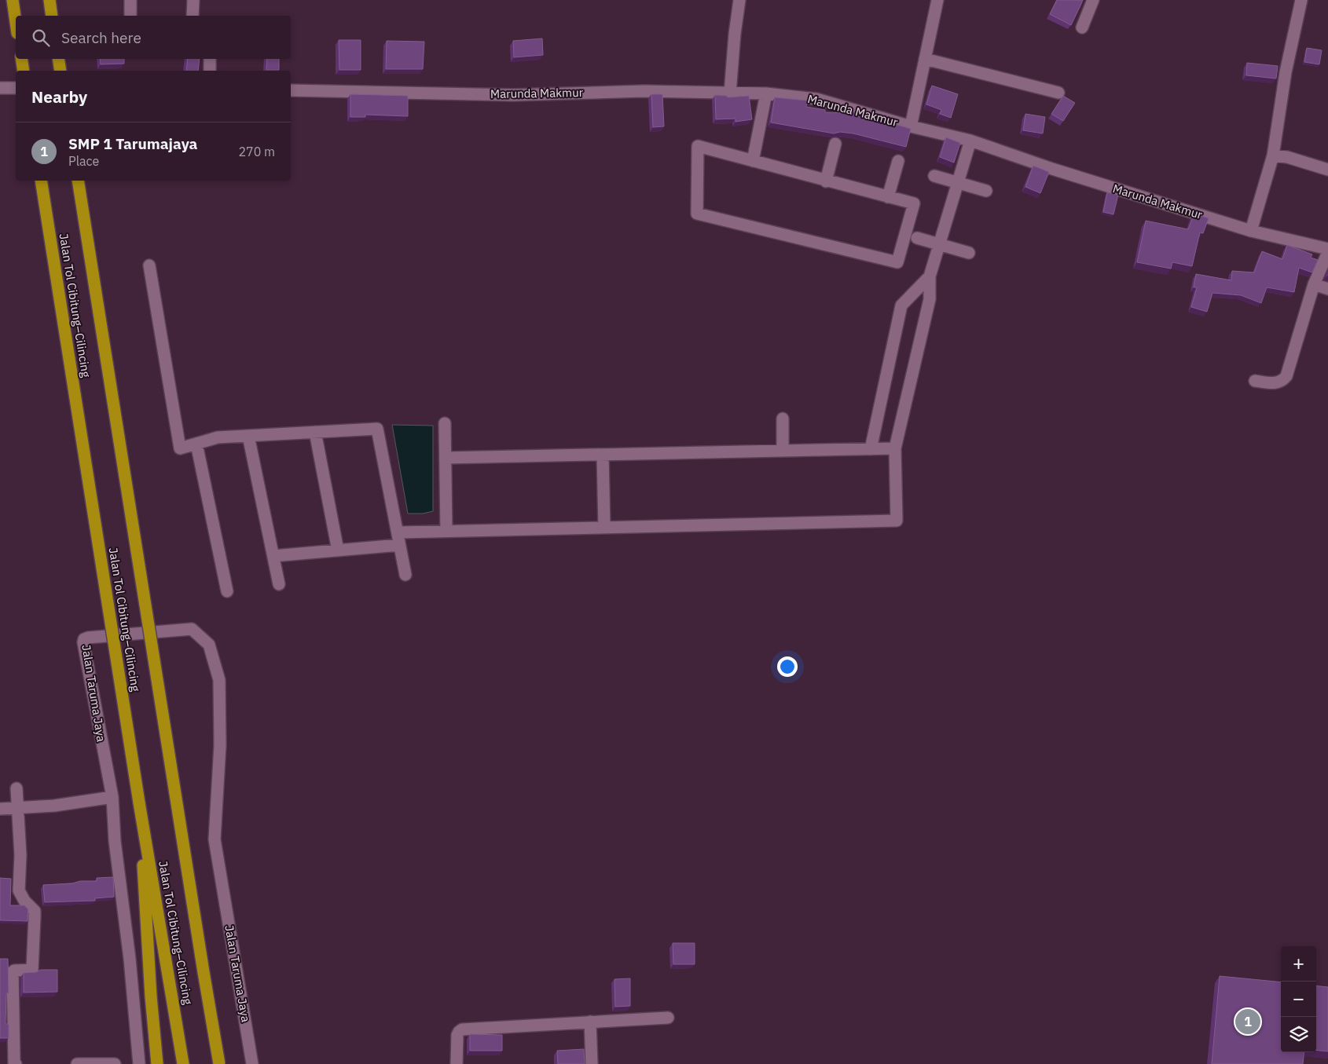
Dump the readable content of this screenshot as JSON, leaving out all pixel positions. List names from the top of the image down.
{
  "streets": {
    "highway": ["Jalan Tol Cibitung–Cilincing"],
    "street": ["Marunda Makmur", "Jalan Taruma Jaya"]
  },
  "page": {
    "search": "Search here",
    "heading": "Nearby",
    "list": [
      {
        "mark": "1",
        "name": "SMP 1 Tarumajaya",
        "note": "Place",
        "value": "270 m"
      }
    ],
    "map_buttons": ["+", "−"],
    "pins": "1"
  }
}
